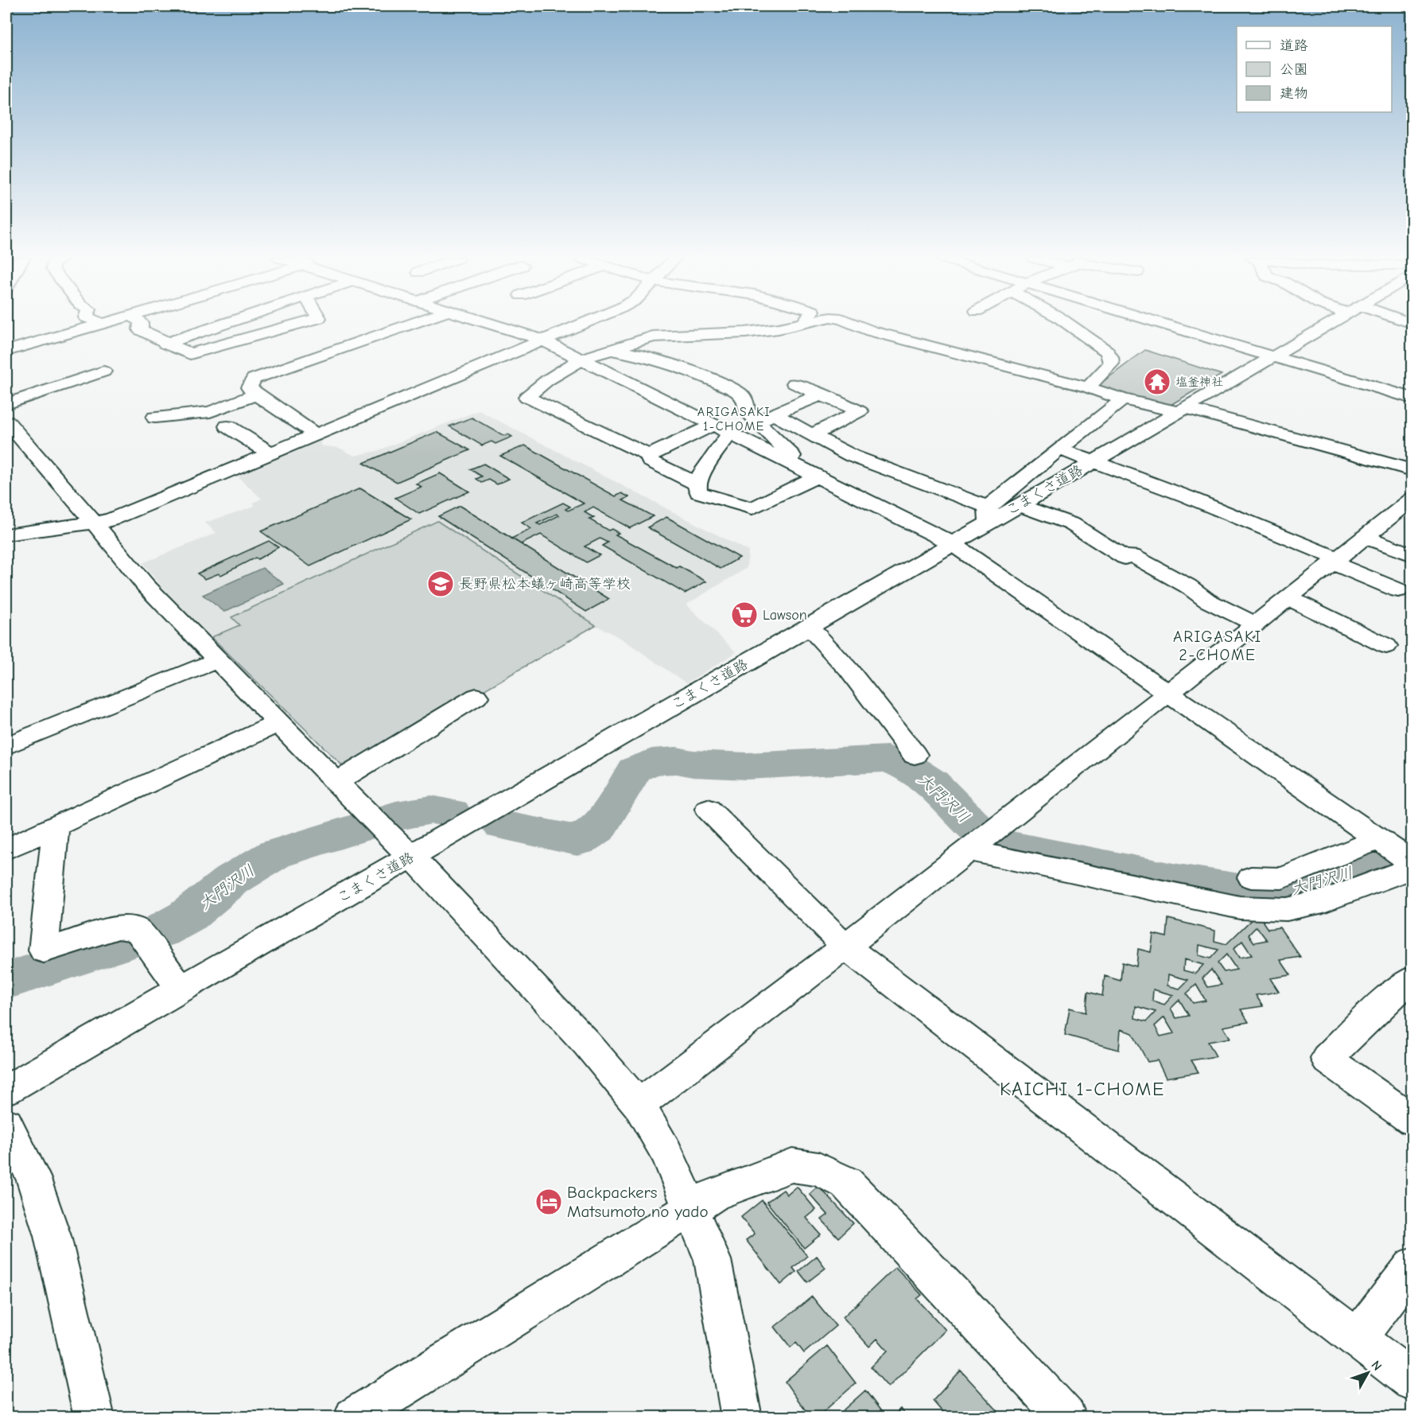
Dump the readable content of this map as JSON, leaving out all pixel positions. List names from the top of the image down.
{
  "streets": {
    "street": ["こまくさ道路"]
  },
  "districts": ["ARIGASAKI 1-CHOME", "ARIGASAKI 2-CHOME", "KAICHI 1-CHOME"],
  "water": ["大門沢川"],
  "places": {
    "temple": ["塩釜神社"],
    "school or university": ["長野県松本蟻ヶ崎高等学校"],
    "supermarket": ["Lawson"],
    "hotel": ["Backpackers Matsumoto no yado"]
  },
  "legend": ["道路", "公園", "建物"],
  "north": "top right"
}
